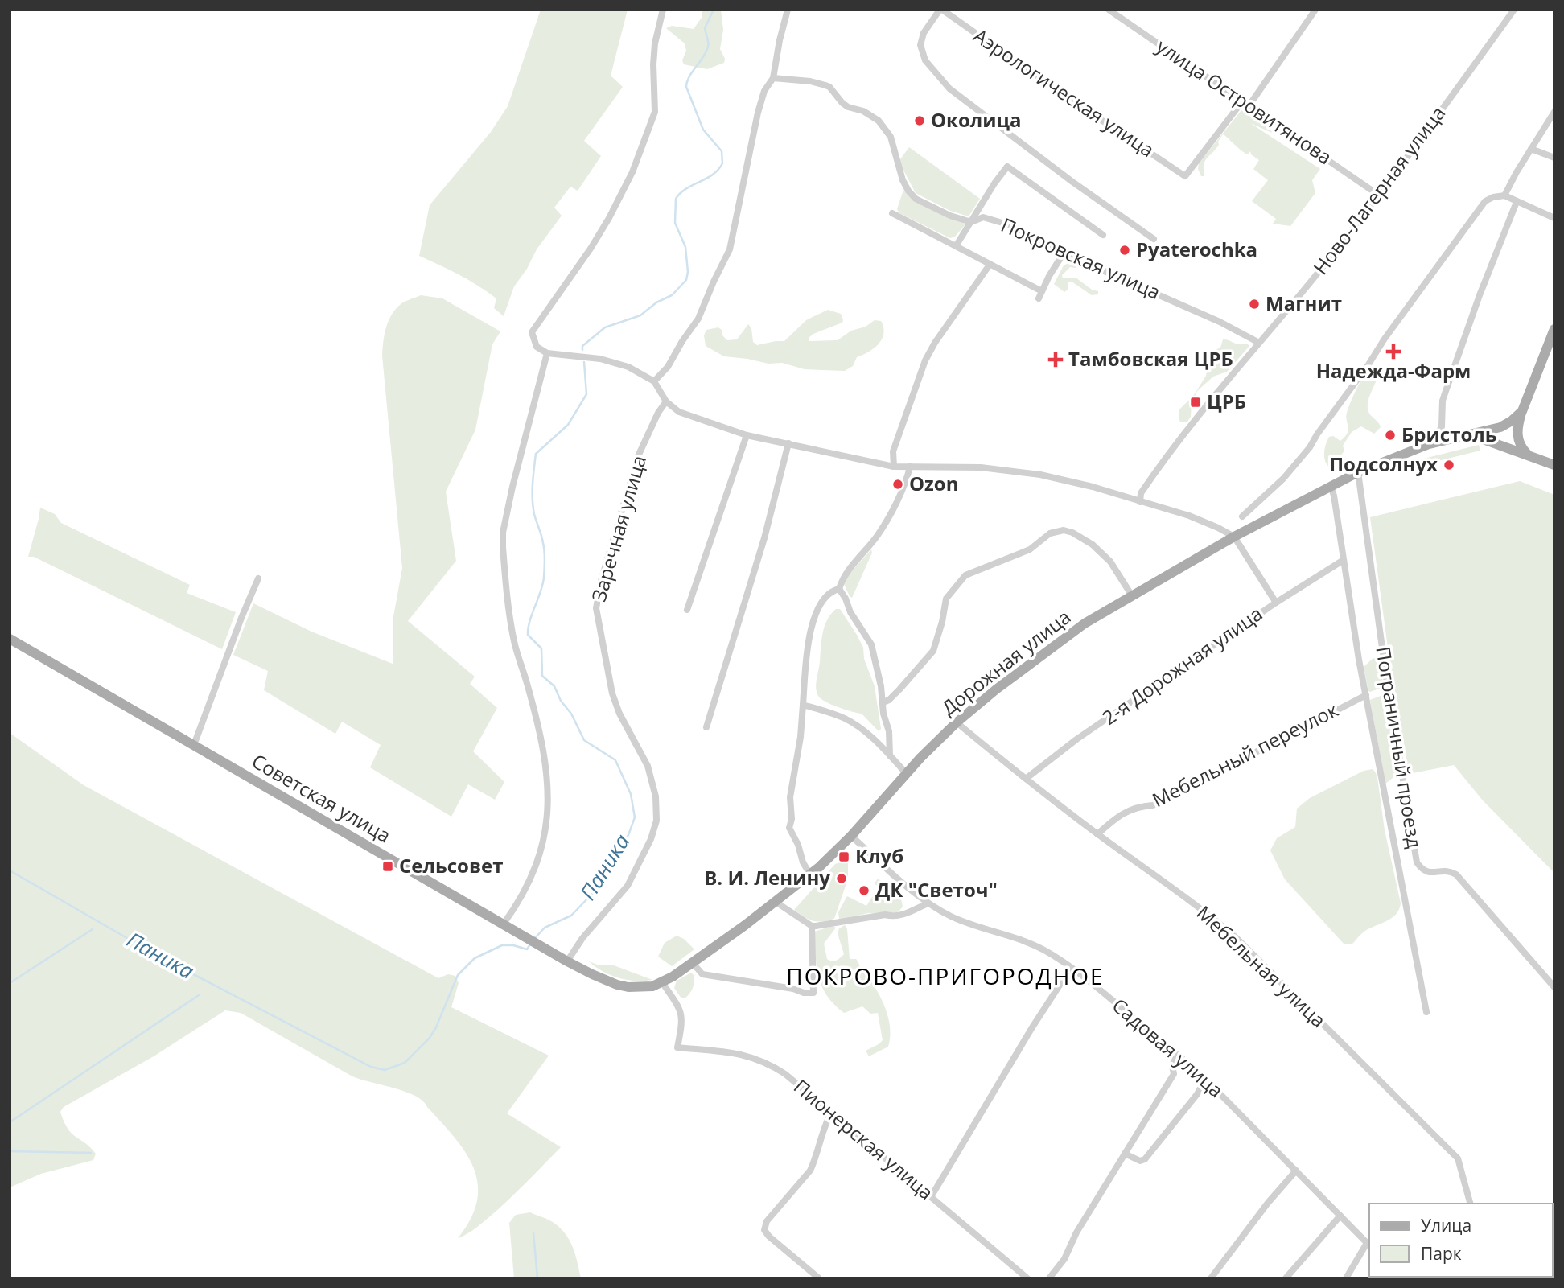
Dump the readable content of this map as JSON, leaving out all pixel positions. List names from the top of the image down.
{
  "streets": {
    "main road": ["Дорожная улица", "Советская улица"],
    "street": [
      "Аэрологическая улица",
      "улица Островитянова",
      "Ново-Лагерная улица",
      "Покровская улица",
      "Заречная улица",
      "2-я Дорожная улица",
      "Пограничный проезд",
      "Мебельный переулок",
      "Мебельная улица",
      "Садовая улица",
      "Пионерская улица"
    ]
  },
  "crossings": [
    ["Аэрологическая улица", "улица Островитянова"],
    ["улица Островитянова", "Ново-Лагерная улица"],
    ["Ново-Лагерная улица", "Покровская улица"],
    ["Заречная улица", "Советская улица"],
    ["Дорожная улица", "Пограничный проезд"],
    ["Дорожная улица", "Советская улица"],
    ["Дорожная улица", "Мебельная улица"],
    ["Дорожная улица", "Садовая улица"],
    ["Дорожная улица", "Пионерская улица"],
    ["2-я Дорожная улица", "Мебельная улица"],
    ["Мебельный переулок", "Мебельная улица"]
  ],
  "districts": ["ПОКРОВО-ПРИГОРОДНОЕ"],
  "water": ["Паника"],
  "places": {
    "other": [
      "Околица",
      "Pyaterochka",
      "Магнит",
      "Бристоль",
      "Подсолнух",
      "Ozon",
      "В. И. Ленину",
      "ДК \"Светоч\""
    ],
    "health": ["Надежда-Фарм", "Тамбовская ЦРБ"],
    "transit": ["ЦРБ", "Клуб", "Сельсовет"]
  },
  "legend": ["Улица", "Парк"]
}
